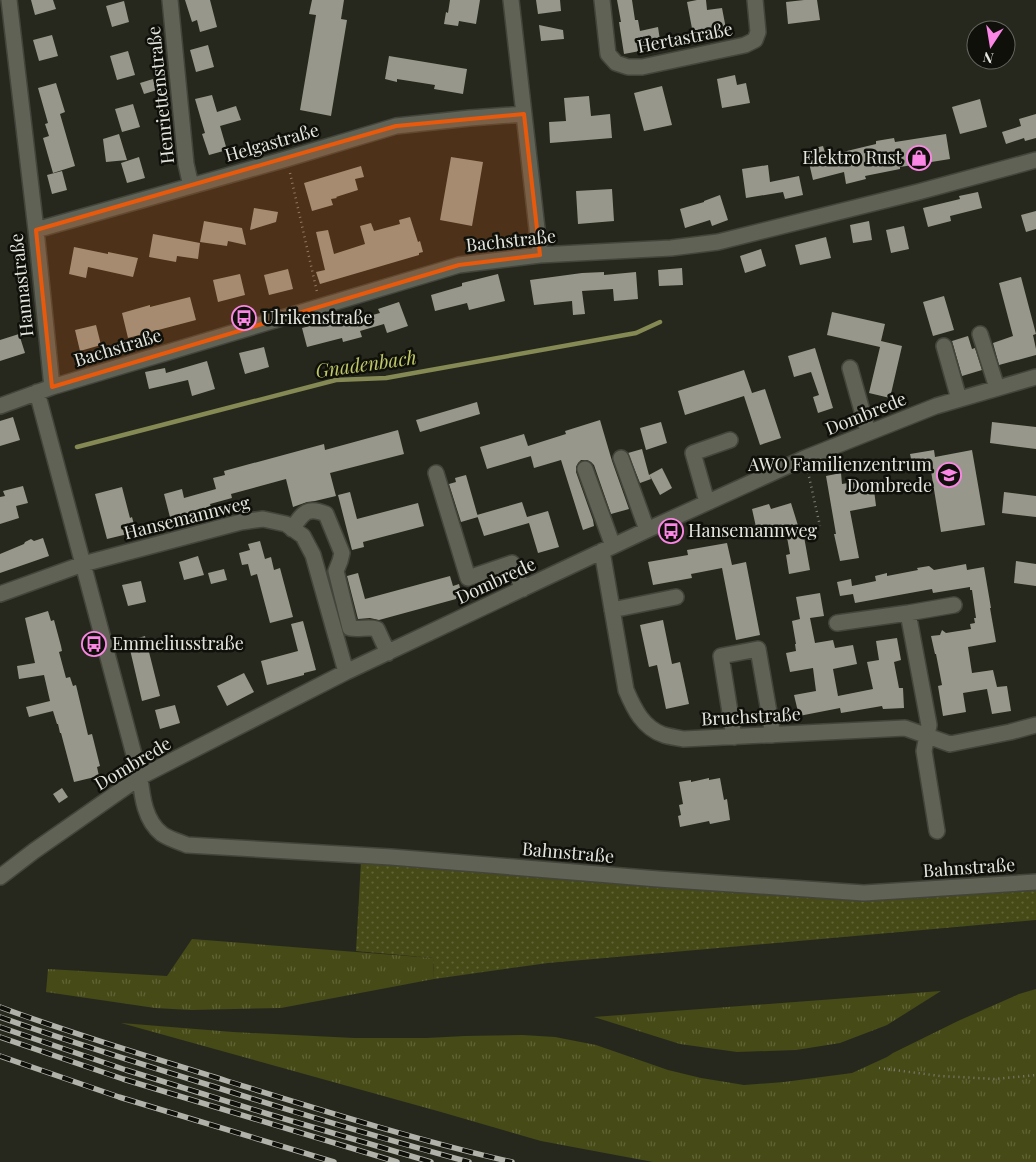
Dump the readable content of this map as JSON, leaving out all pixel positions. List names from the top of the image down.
{
  "streets": {
    "street": [
      "Hertastraße",
      "Henriettenstraße",
      "Helgastraße",
      "Bachstraße",
      "Hannastraße",
      "Dombrede",
      "Hansemannweg",
      "Bruchstraße",
      "Bahnstraße"
    ]
  },
  "crossings": [
    ["Henriettenstraße", "Helgastraße"],
    ["Helgastraße", "Hannastraße"],
    ["Bachstraße", "Hannastraße"],
    ["Dombrede", "Hansemannweg"],
    ["Dombrede", "Bruchstraße"],
    ["Dombrede", "Bahnstraße"]
  ],
  "water": ["Gnadenbach"],
  "places": {
    "shop": ["Elektro Rust"],
    "bus stop": ["Ulrikenstraße", "Hansemannweg", "Emmeliusstraße"],
    "school or university": ["AWO Familienzentrum Dombrede"]
  },
  "north": "bottom"
}
